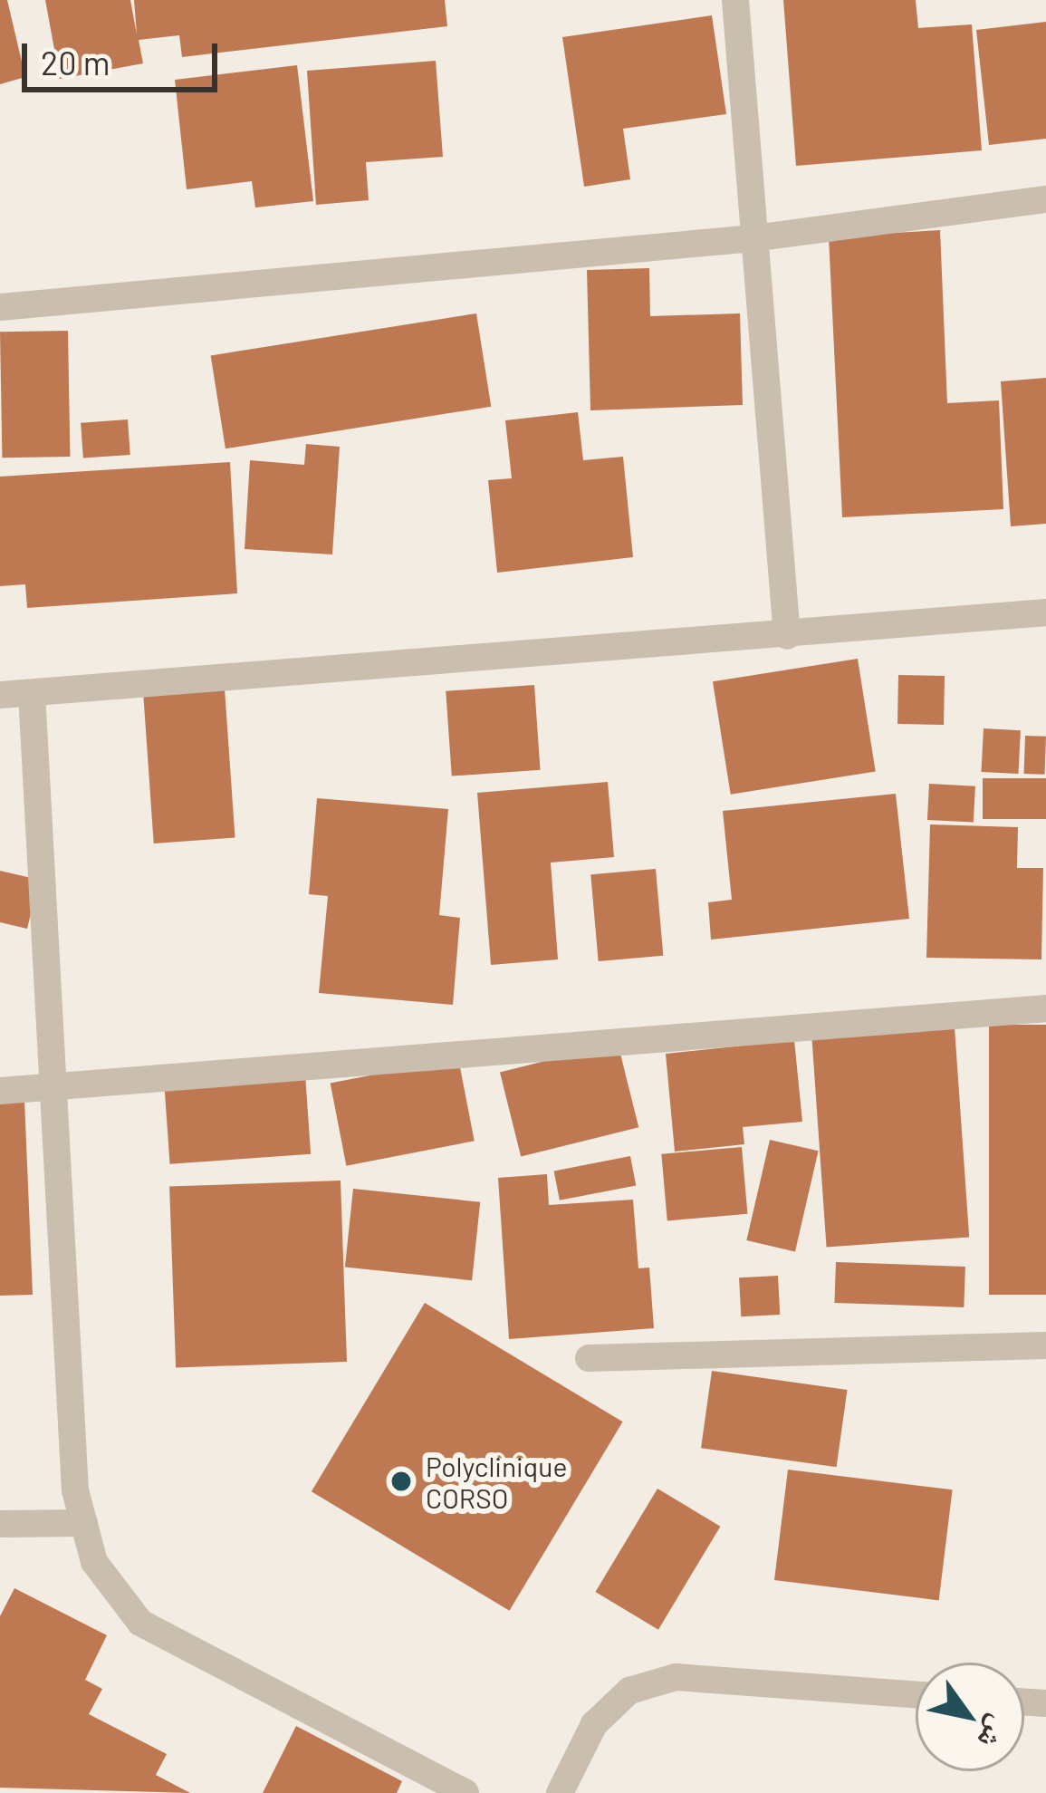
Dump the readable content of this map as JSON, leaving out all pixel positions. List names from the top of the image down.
{
  "places": ["Polyclinique CORSO"],
  "scale_bar": "20 m",
  "north": "bottom right"
}
